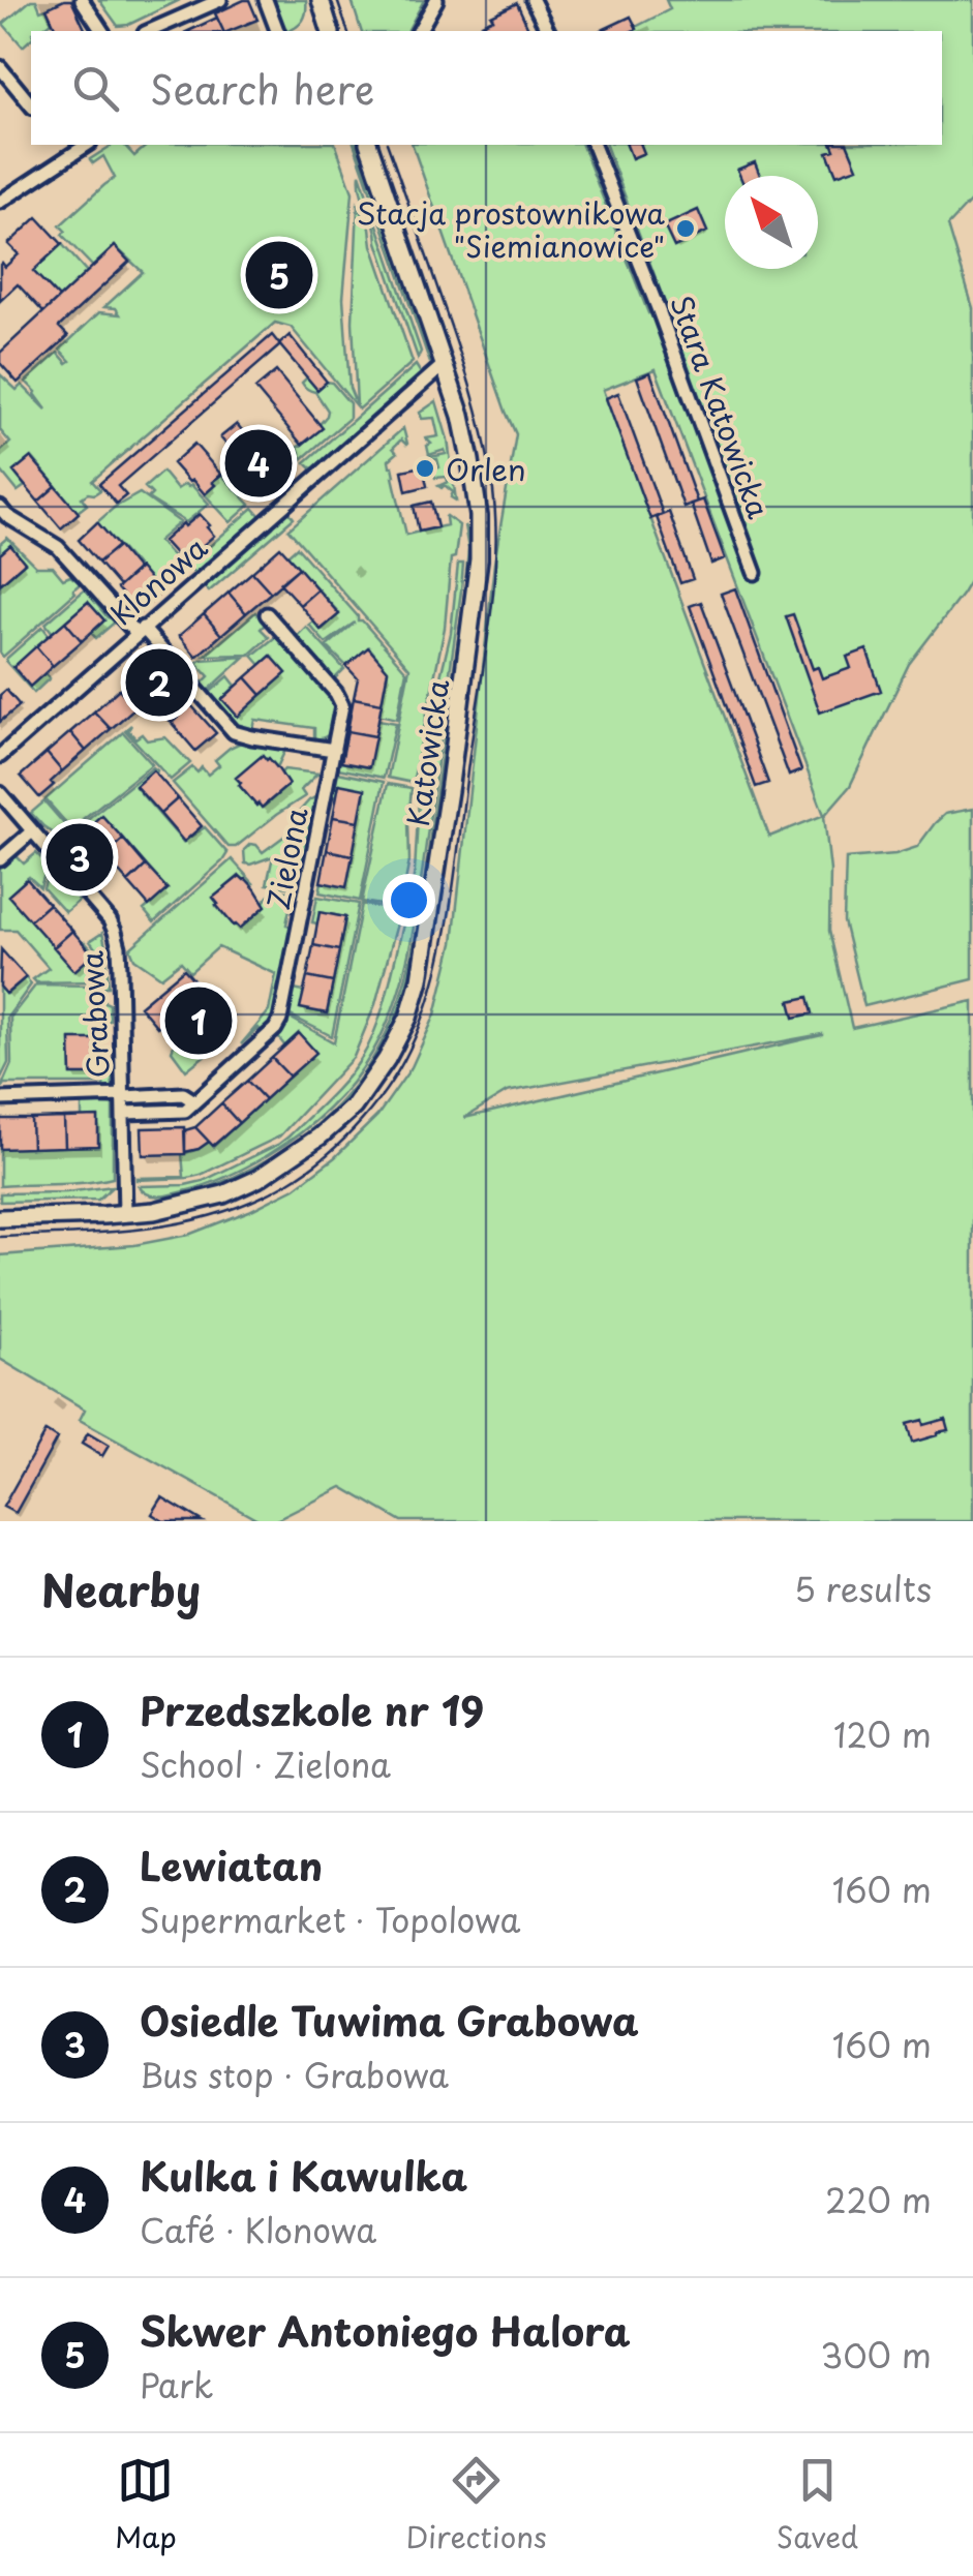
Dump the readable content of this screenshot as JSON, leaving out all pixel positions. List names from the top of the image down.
{
  "streets": {
    "main road": ["Katowicka"],
    "street": [
      "Stara Katowicka",
      "Klonowa",
      "Zielona",
      "Grabowa"
    ]
  },
  "crossings": [
    ["Klonowa", "Katowicka"],
    ["Katowicka", "Grabowa"]
  ],
  "places": ["Stacja prostownikowa \"Siemianowice\"", "Orlen"],
  "north": "top left",
  "page": {
    "search": "Search here",
    "pins": [
      "5",
      "4",
      "2",
      "3",
      "1"
    ],
    "heading": ["Nearby", "5 results"],
    "list": [
      {
        "mark": "1",
        "name": "Przedszkole nr 19",
        "note": "School · Zielona",
        "value": "120 m"
      },
      {
        "mark": "2",
        "name": "Lewiatan",
        "note": "Supermarket · Topolowa",
        "value": "160 m"
      },
      {
        "mark": "3",
        "name": "Osiedle Tuwima Grabowa",
        "note": "Bus stop · Grabowa",
        "value": "160 m"
      },
      {
        "mark": "4",
        "name": "Kulka i Kawulka",
        "note": "Café · Klonowa",
        "value": "220 m"
      },
      {
        "mark": "5",
        "name": "Skwer Antoniego Halora",
        "note": "Park",
        "value": "300 m"
      }
    ],
    "nav": ["Map", "Directions", "Saved"]
  }
}
